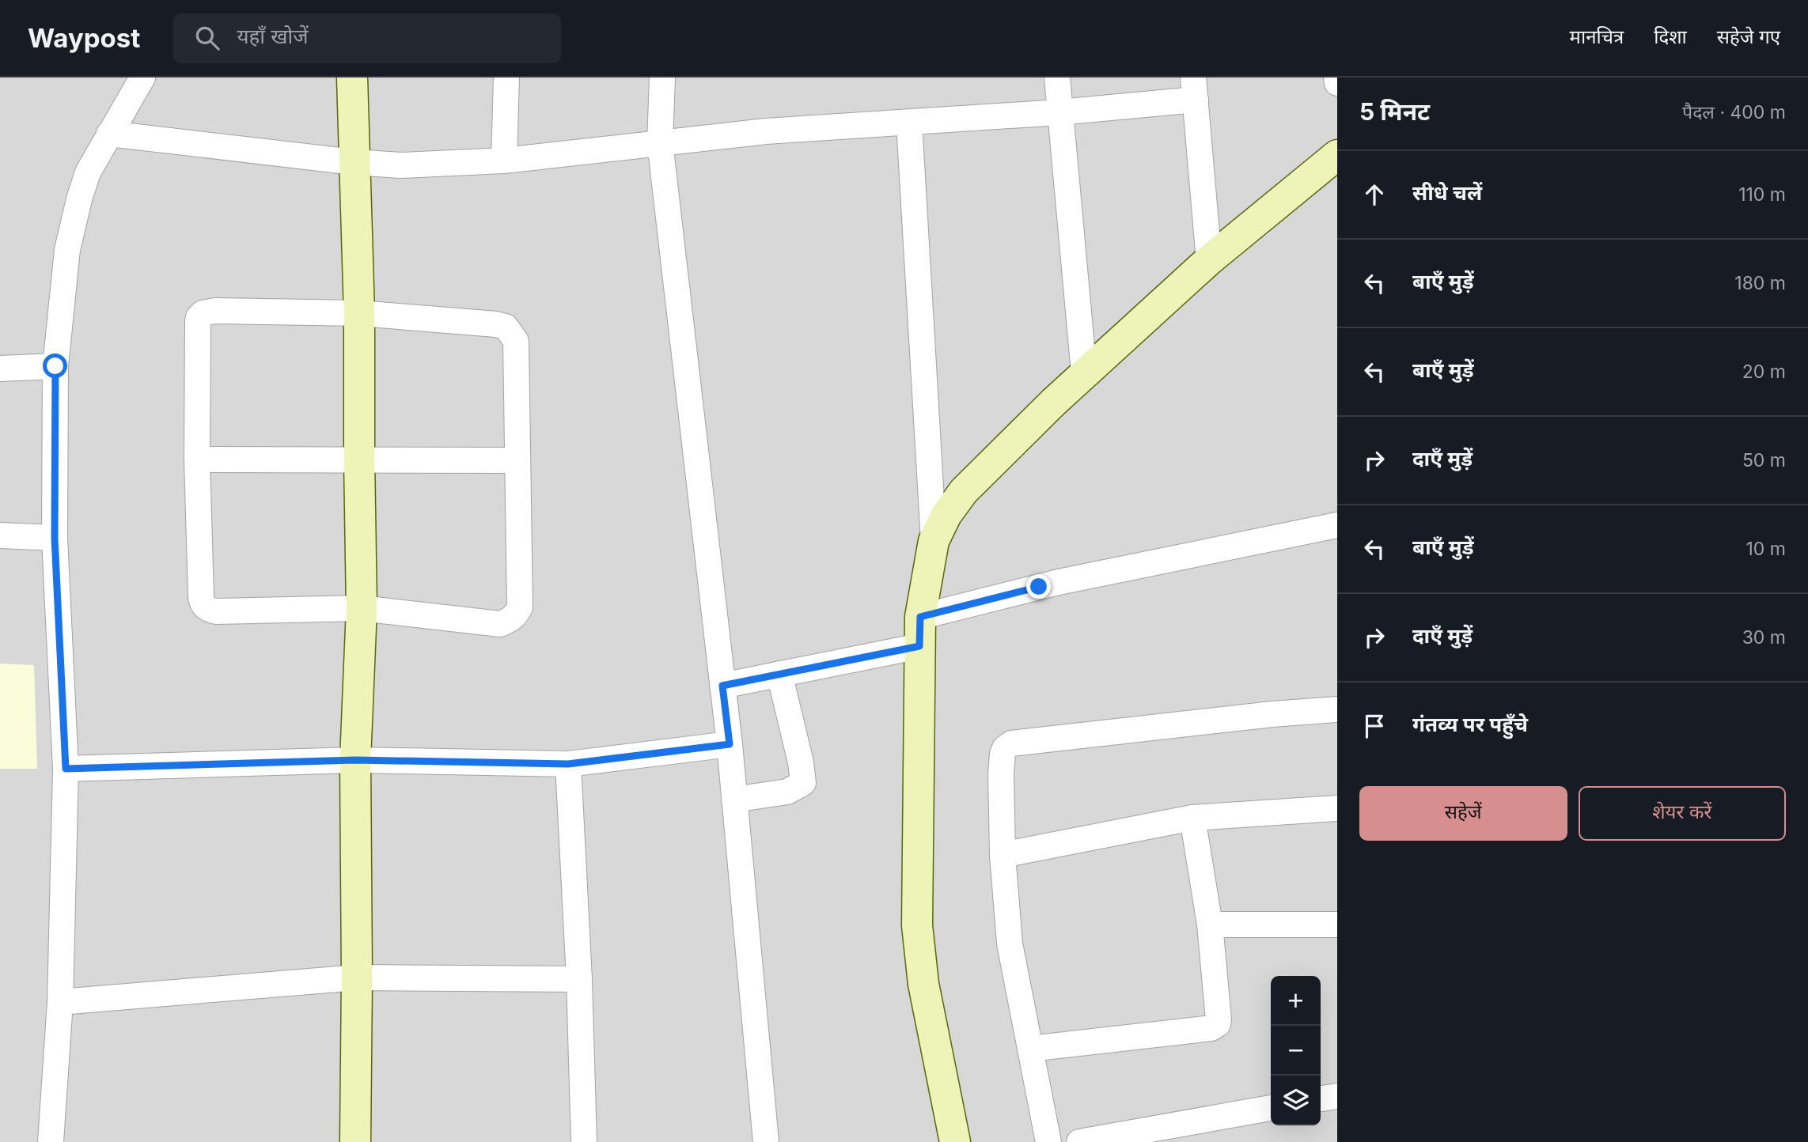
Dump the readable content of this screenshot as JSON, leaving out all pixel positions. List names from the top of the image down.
{
  "page": {
    "header": "Waypost",
    "search": "यहाँ खोजें",
    "nav": ["मानचित्र", "दिशा", "सहेजे गए"],
    "heading": ["5 मिनट", "पैदल · 400 m"],
    "list": [
      ["सीधे चलें", "110 m"],
      ["बाएँ मुड़ें", "180 m"],
      ["बाएँ मुड़ें", "20 m"],
      ["दाएँ मुड़ें", "50 m"],
      ["बाएँ मुड़ें", "10 m"],
      ["दाएँ मुड़ें", "30 m"],
      "गंतव्य पर पहुँचे"
    ],
    "buttons": ["सहेजें", "शेयर करें"],
    "map_buttons": ["+", "−"]
  }
}
